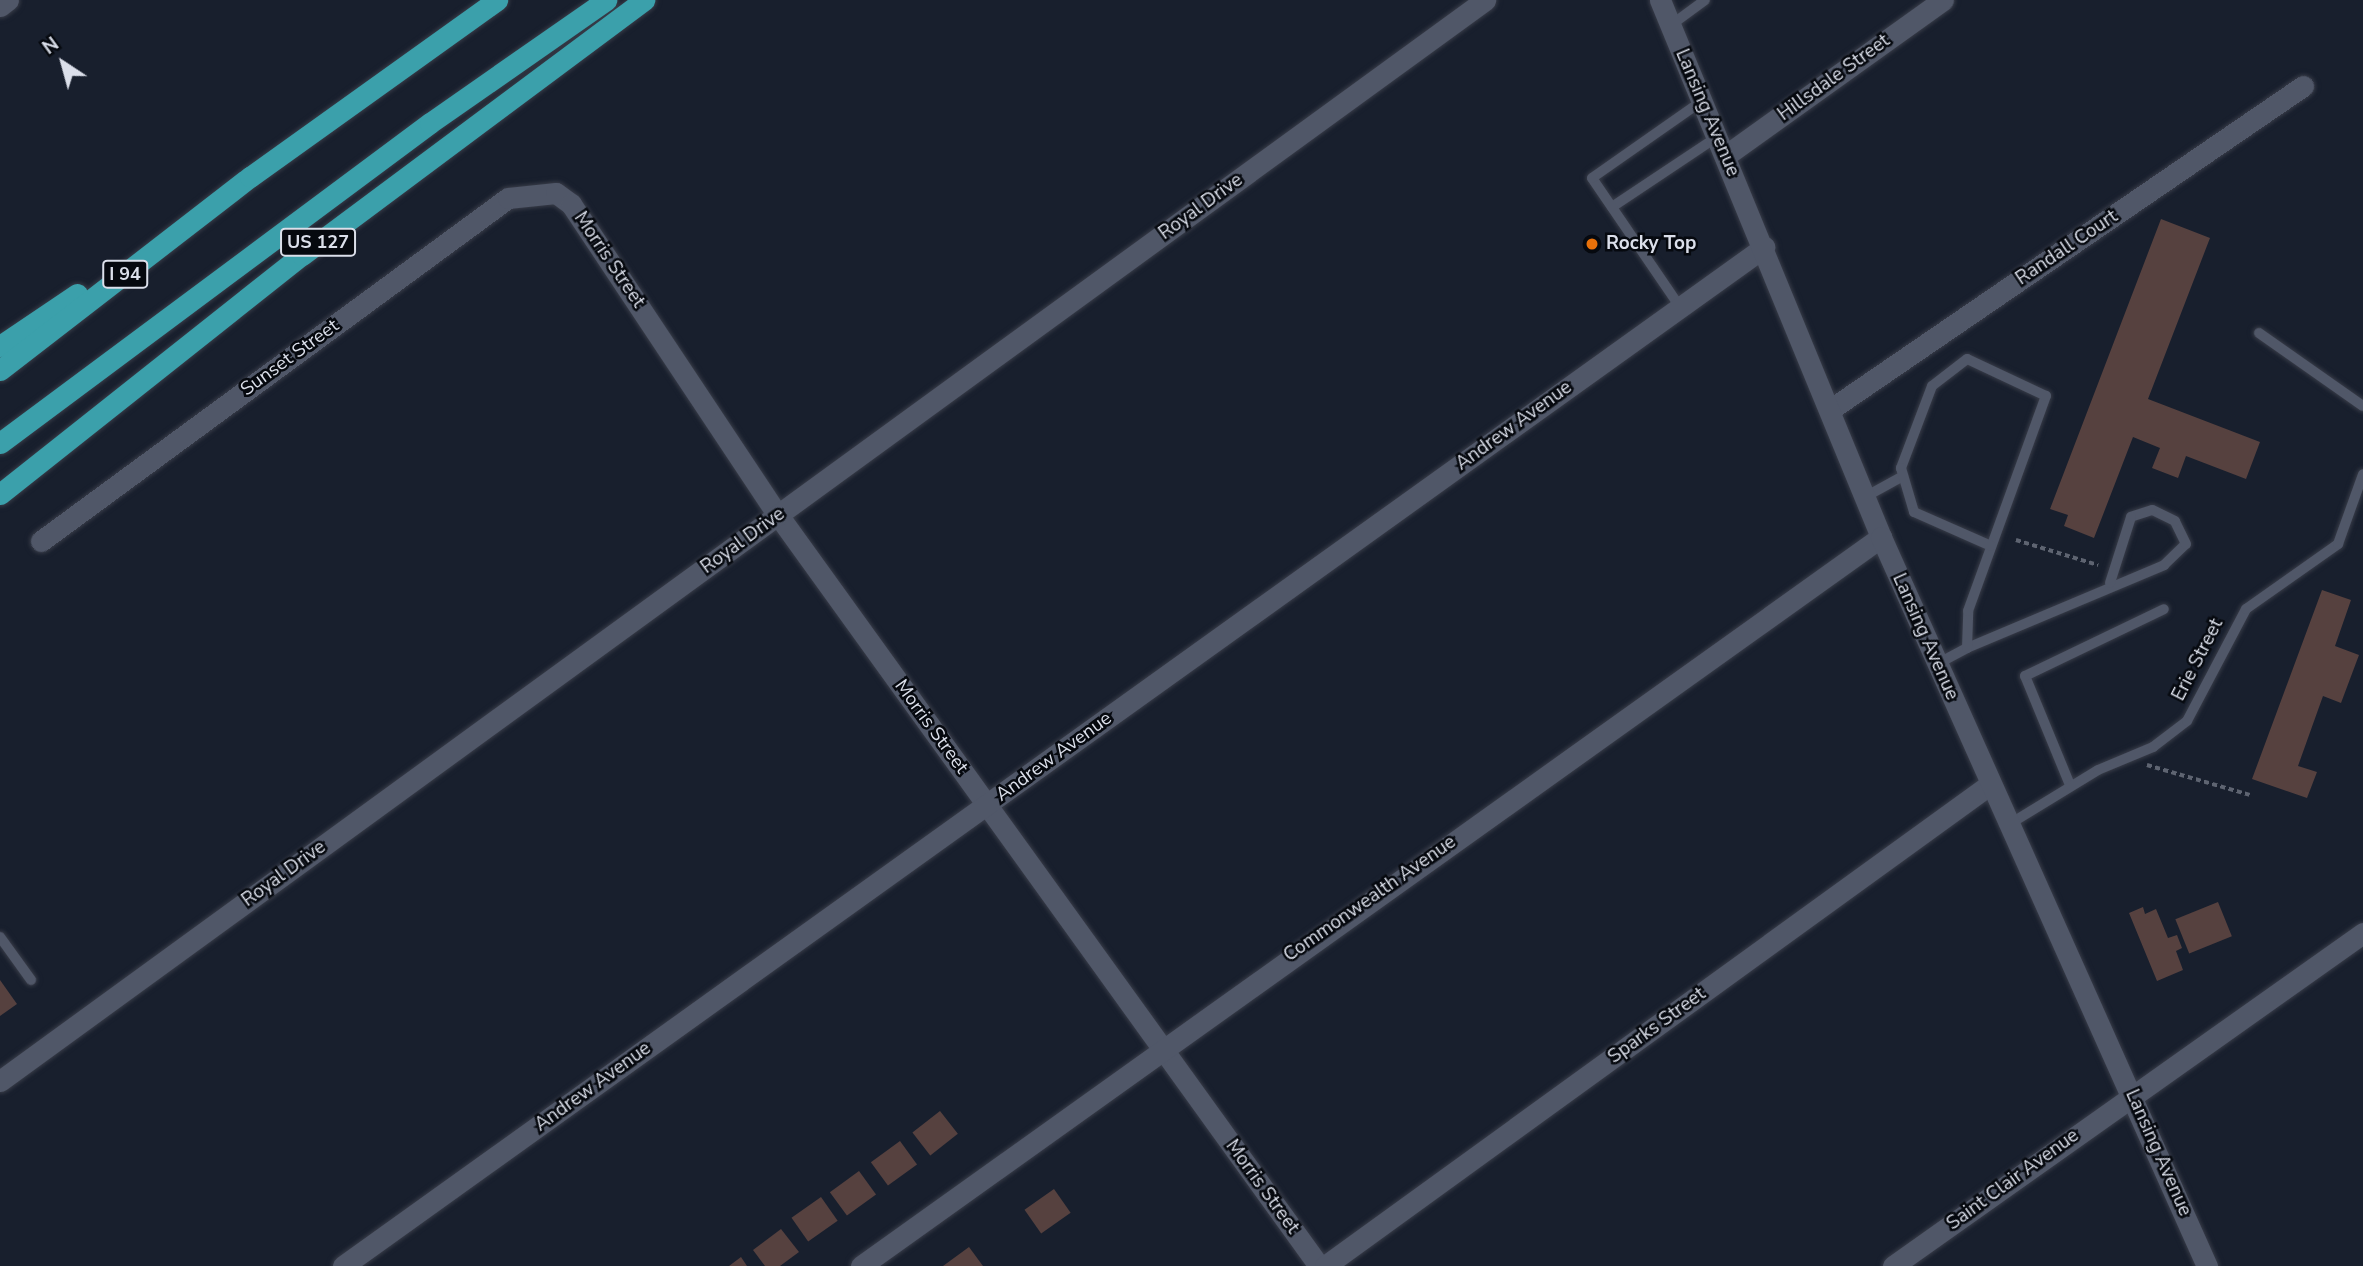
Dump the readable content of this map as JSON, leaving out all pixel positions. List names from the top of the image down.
{
  "streets": {
    "highway": ["US 127", "I 94"],
    "street": [
      "Hillsdale Street",
      "Lansing Avenue",
      "Royal Drive",
      "Randall Court",
      "Morris Street",
      "Sunset Street",
      "Andrew Avenue",
      "Commonwealth Avenue",
      "Sparks Street",
      "Saint Clair Avenue"
    ],
    "lane": ["Erie Street"]
  },
  "crossings": [
    ["Hillsdale Street", "Lansing Avenue"],
    ["Lansing Avenue", "Randall Court"],
    ["Lansing Avenue", "Andrew Avenue"],
    ["Lansing Avenue", "Erie Street"],
    ["Lansing Avenue", "Commonwealth Avenue"],
    ["Lansing Avenue", "Sparks Street"],
    ["Lansing Avenue", "Saint Clair Avenue"],
    ["Royal Drive", "Morris Street"],
    ["Morris Street", "Sunset Street"],
    ["Morris Street", "Andrew Avenue"],
    ["Morris Street", "Commonwealth Avenue"]
  ],
  "places": ["Rocky Top"],
  "north": "top left"
}
